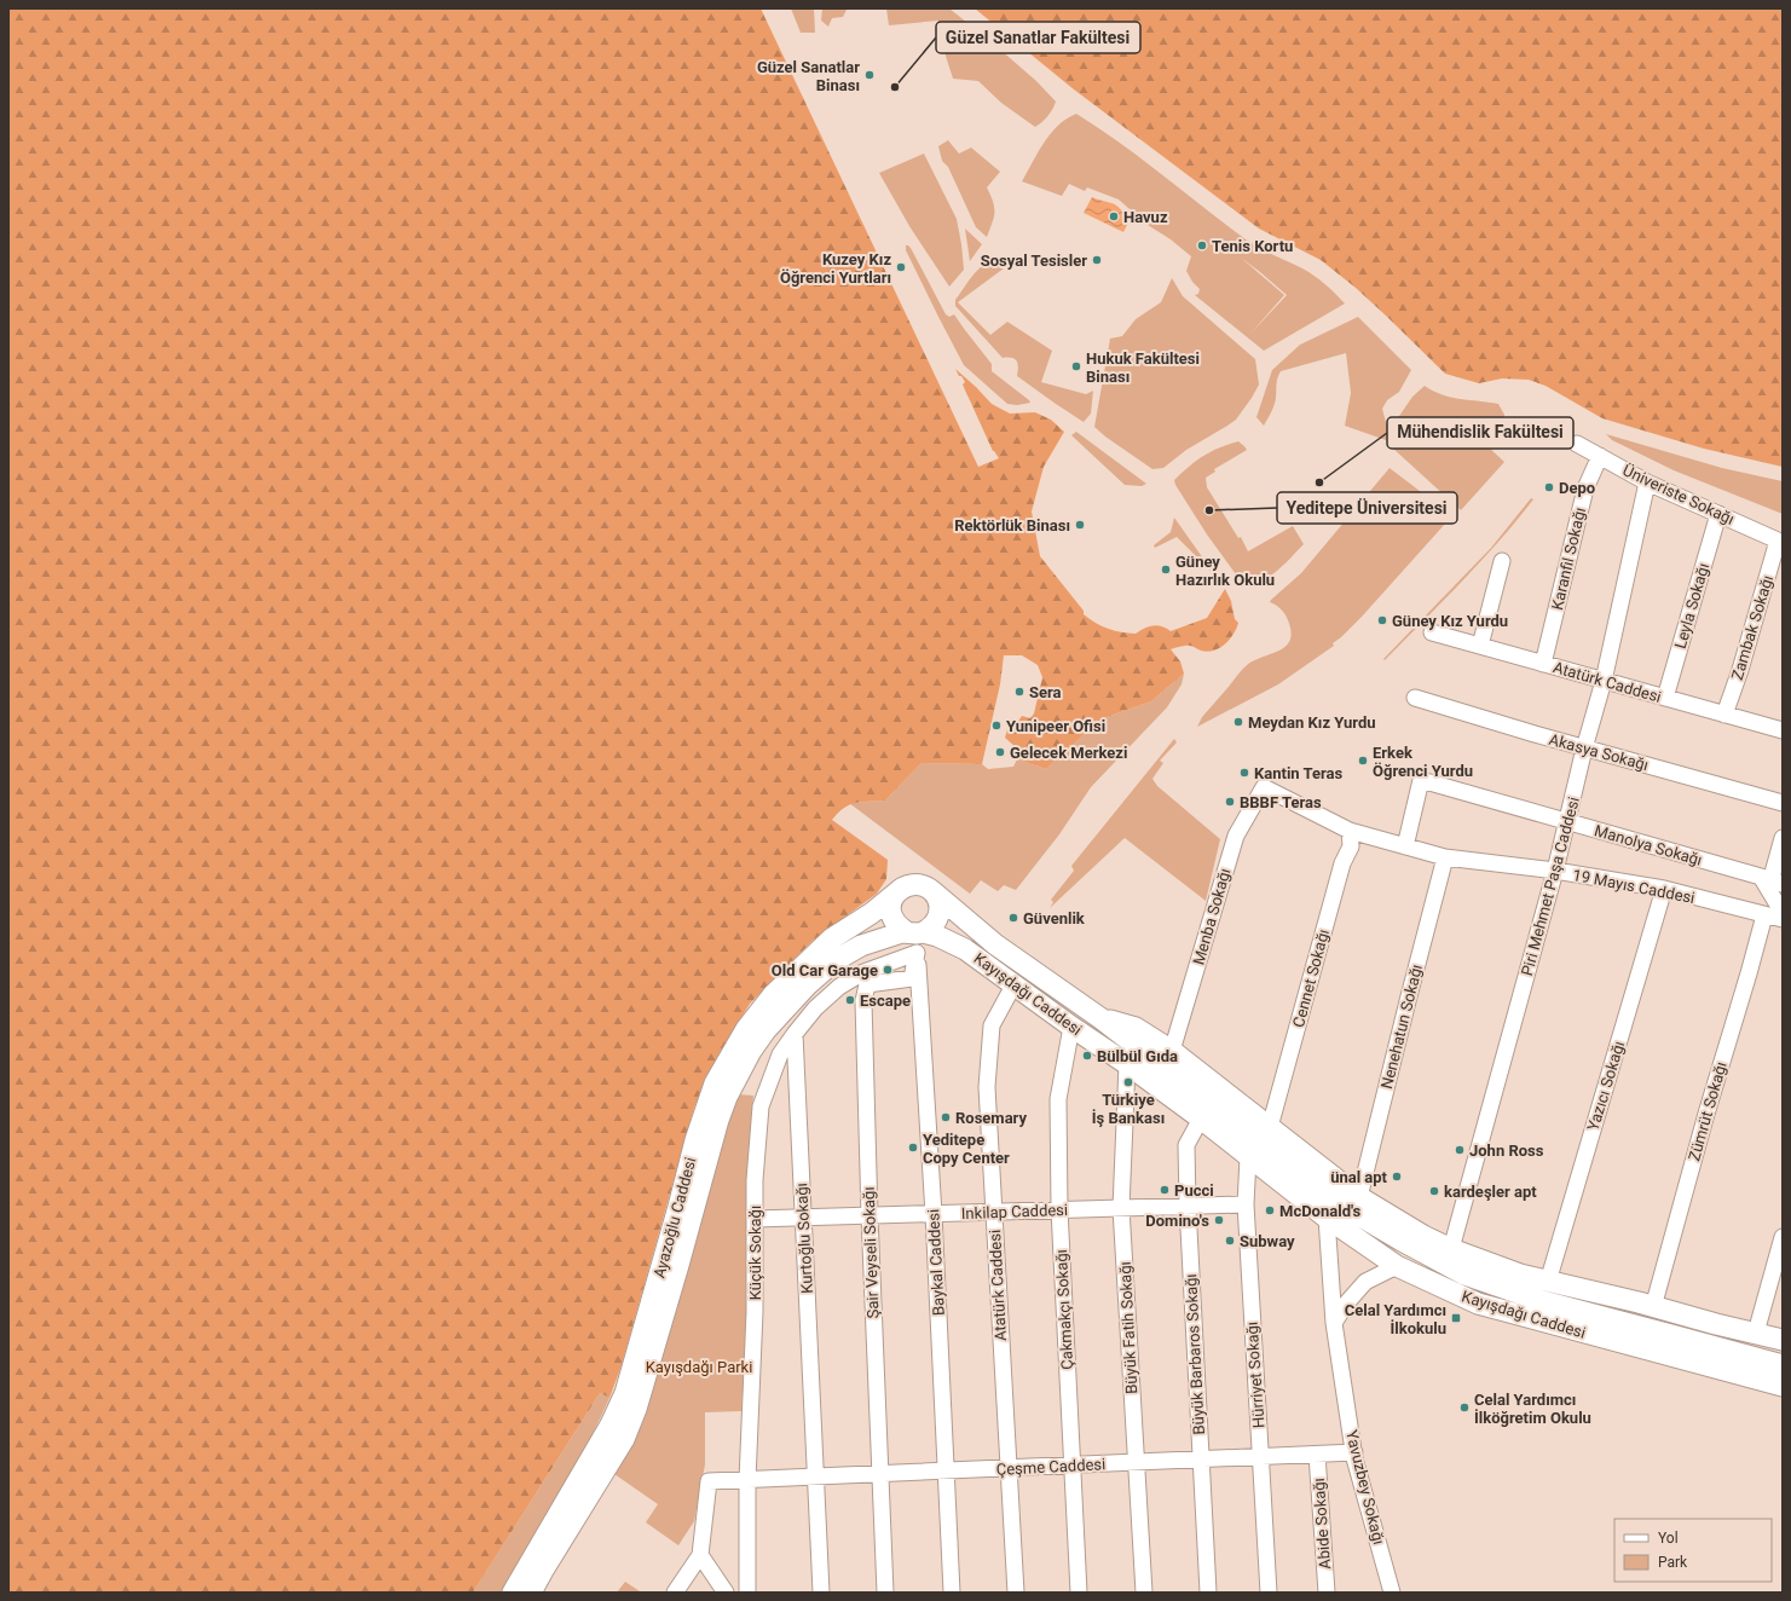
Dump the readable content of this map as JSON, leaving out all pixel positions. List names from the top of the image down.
{
  "streets": {
    "main road": ["Kayışdağı Caddesi", "Ayazoğlu Caddesi"],
    "street": [
      "Üniveriste Sokağı",
      "Karanfil Sokağı",
      "Leyla Sokağı",
      "Zambak Sokağı",
      "Atatürk Caddesi",
      "Akasya Sokağı",
      "Manolya Sokağı",
      "Piri Mehmet Paşa Caddesi",
      "19 Mayıs Caddesi",
      "Menba Sokağı",
      "Cennet Sokağı",
      "Nenehatun Sokağı",
      "Yazıcı Sokağı",
      "Zümrüt Sokağı",
      "Inkilap Caddesi",
      "Kurtoğlu Sokağı",
      "Küçük Sokağı",
      "Şair Veyseli Sokağı",
      "Baykal Caddesi",
      "Çakmakçı Sokağı",
      "Büyük Fatih Sokağı",
      "Büyük Barbaros Sokağı",
      "Hürriyet Sokağı",
      "Çeşme Caddesi",
      "Yavuzbey Sokağı",
      "Abide Sokağı"
    ]
  },
  "crossings": [
    ["Üniveriste Sokağı", "Karanfil Sokağı"],
    ["Üniveriste Sokağı", "Leyla Sokağı"],
    ["Üniveriste Sokağı", "Zambak Sokağı"],
    ["Üniveriste Sokağı", "Piri Mehmet Paşa Caddesi"],
    ["Karanfil Sokağı", "Atatürk Caddesi"],
    ["Leyla Sokağı", "Atatürk Caddesi"],
    ["Zambak Sokağı", "Atatürk Caddesi"],
    ["Atatürk Caddesi", "Piri Mehmet Paşa Caddesi"],
    ["Atatürk Caddesi", "Kayışdağı Caddesi"],
    ["Atatürk Caddesi", "Inkilap Caddesi"],
    ["Atatürk Caddesi", "Çeşme Caddesi"],
    ["Akasya Sokağı", "Piri Mehmet Paşa Caddesi"],
    ["Manolya Sokağı", "Piri Mehmet Paşa Caddesi"],
    ["Manolya Sokağı", "19 Mayıs Caddesi"],
    ["Piri Mehmet Paşa Caddesi", "19 Mayıs Caddesi"],
    ["Piri Mehmet Paşa Caddesi", "Kayışdağı Caddesi"],
    ["19 Mayıs Caddesi", "Menba Sokağı"],
    ["19 Mayıs Caddesi", "Cennet Sokağı"],
    ["19 Mayıs Caddesi", "Nenehatun Sokağı"],
    ["19 Mayıs Caddesi", "Yazıcı Sokağı"],
    ["19 Mayıs Caddesi", "Zümrüt Sokağı"],
    ["Kayışdağı Caddesi", "Nenehatun Sokağı"],
    ["Kayışdağı Caddesi", "Ayazoğlu Caddesi"],
    ["Kayışdağı Caddesi", "Şair Veyseli Sokağı"],
    ["Kayışdağı Caddesi", "Baykal Caddesi"],
    ["Kayışdağı Caddesi", "Çakmakçı Sokağı"],
    ["Kayışdağı Caddesi", "Büyük Fatih Sokağı"],
    ["Kayışdağı Caddesi", "Büyük Barbaros Sokağı"],
    ["Kayışdağı Caddesi", "Hürriyet Sokağı"],
    ["Kayışdağı Caddesi", "Yavuzbey Sokağı"],
    ["Inkilap Caddesi", "Kurtoğlu Sokağı"],
    ["Inkilap Caddesi", "Küçük Sokağı"],
    ["Inkilap Caddesi", "Şair Veyseli Sokağı"],
    ["Inkilap Caddesi", "Baykal Caddesi"],
    ["Inkilap Caddesi", "Çakmakçı Sokağı"],
    ["Inkilap Caddesi", "Büyük Fatih Sokağı"],
    ["Inkilap Caddesi", "Büyük Barbaros Sokağı"],
    ["Inkilap Caddesi", "Hürriyet Sokağı"],
    ["Ayazoğlu Caddesi", "Şair Veyseli Sokağı"],
    ["Ayazoğlu Caddesi", "Baykal Caddesi"],
    ["Kurtoğlu Sokağı", "Küçük Sokağı"],
    ["Kurtoğlu Sokağı", "Çeşme Caddesi"],
    ["Küçük Sokağı", "Çeşme Caddesi"],
    ["Şair Veyseli Sokağı", "Baykal Caddesi"],
    ["Şair Veyseli Sokağı", "Çeşme Caddesi"],
    ["Baykal Caddesi", "Çeşme Caddesi"],
    ["Çakmakçı Sokağı", "Çeşme Caddesi"],
    ["Büyük Fatih Sokağı", "Çeşme Caddesi"],
    ["Büyük Barbaros Sokağı", "Çeşme Caddesi"],
    ["Hürriyet Sokağı", "Çeşme Caddesi"],
    ["Çeşme Caddesi", "Yavuzbey Sokağı"],
    ["Çeşme Caddesi", "Abide Sokağı"]
  ],
  "parks": ["Kayışdağı Parki"],
  "places": {
    "other": [
      "Güzel Sanatlar Binası",
      "Güzel Sanatlar Fakültesi",
      "Havuz",
      "Tenis Kortu",
      "Sosyal Tesisler",
      "Kuzey Kız Öğrenci Yurtları",
      "Hukuk Fakültesi Binası",
      "Mühendislik Fakültesi",
      "Depo",
      "Yeditepe Üniversitesi",
      "Rektörlük Binası",
      "Güney Hazırlık Okulu",
      "Güney Kız Yurdu",
      "Sera",
      "Meydan Kız Yurdu",
      "Yunipeer Ofisi",
      "Gelecek Merkezi",
      "Erkek Öğrenci Yurdu",
      "Kantin Teras",
      "BBBF Teras",
      "Güvenlik",
      "Old Car Garage",
      "Escape",
      "Bülbül Gıda",
      "Türkiye İş Bankası",
      "Rosemary",
      "Yeditepe Copy Center",
      "John Ross",
      "ünal apt",
      "Pucci",
      "kardeşler apt",
      "McDonald's",
      "Domino's",
      "Subway",
      "Celal Yardımcı İlköğretim Okulu"
    ],
    "transit": ["Celal Yardımcı İlkokulu"]
  },
  "legend": ["Yol", "Park"]
}
